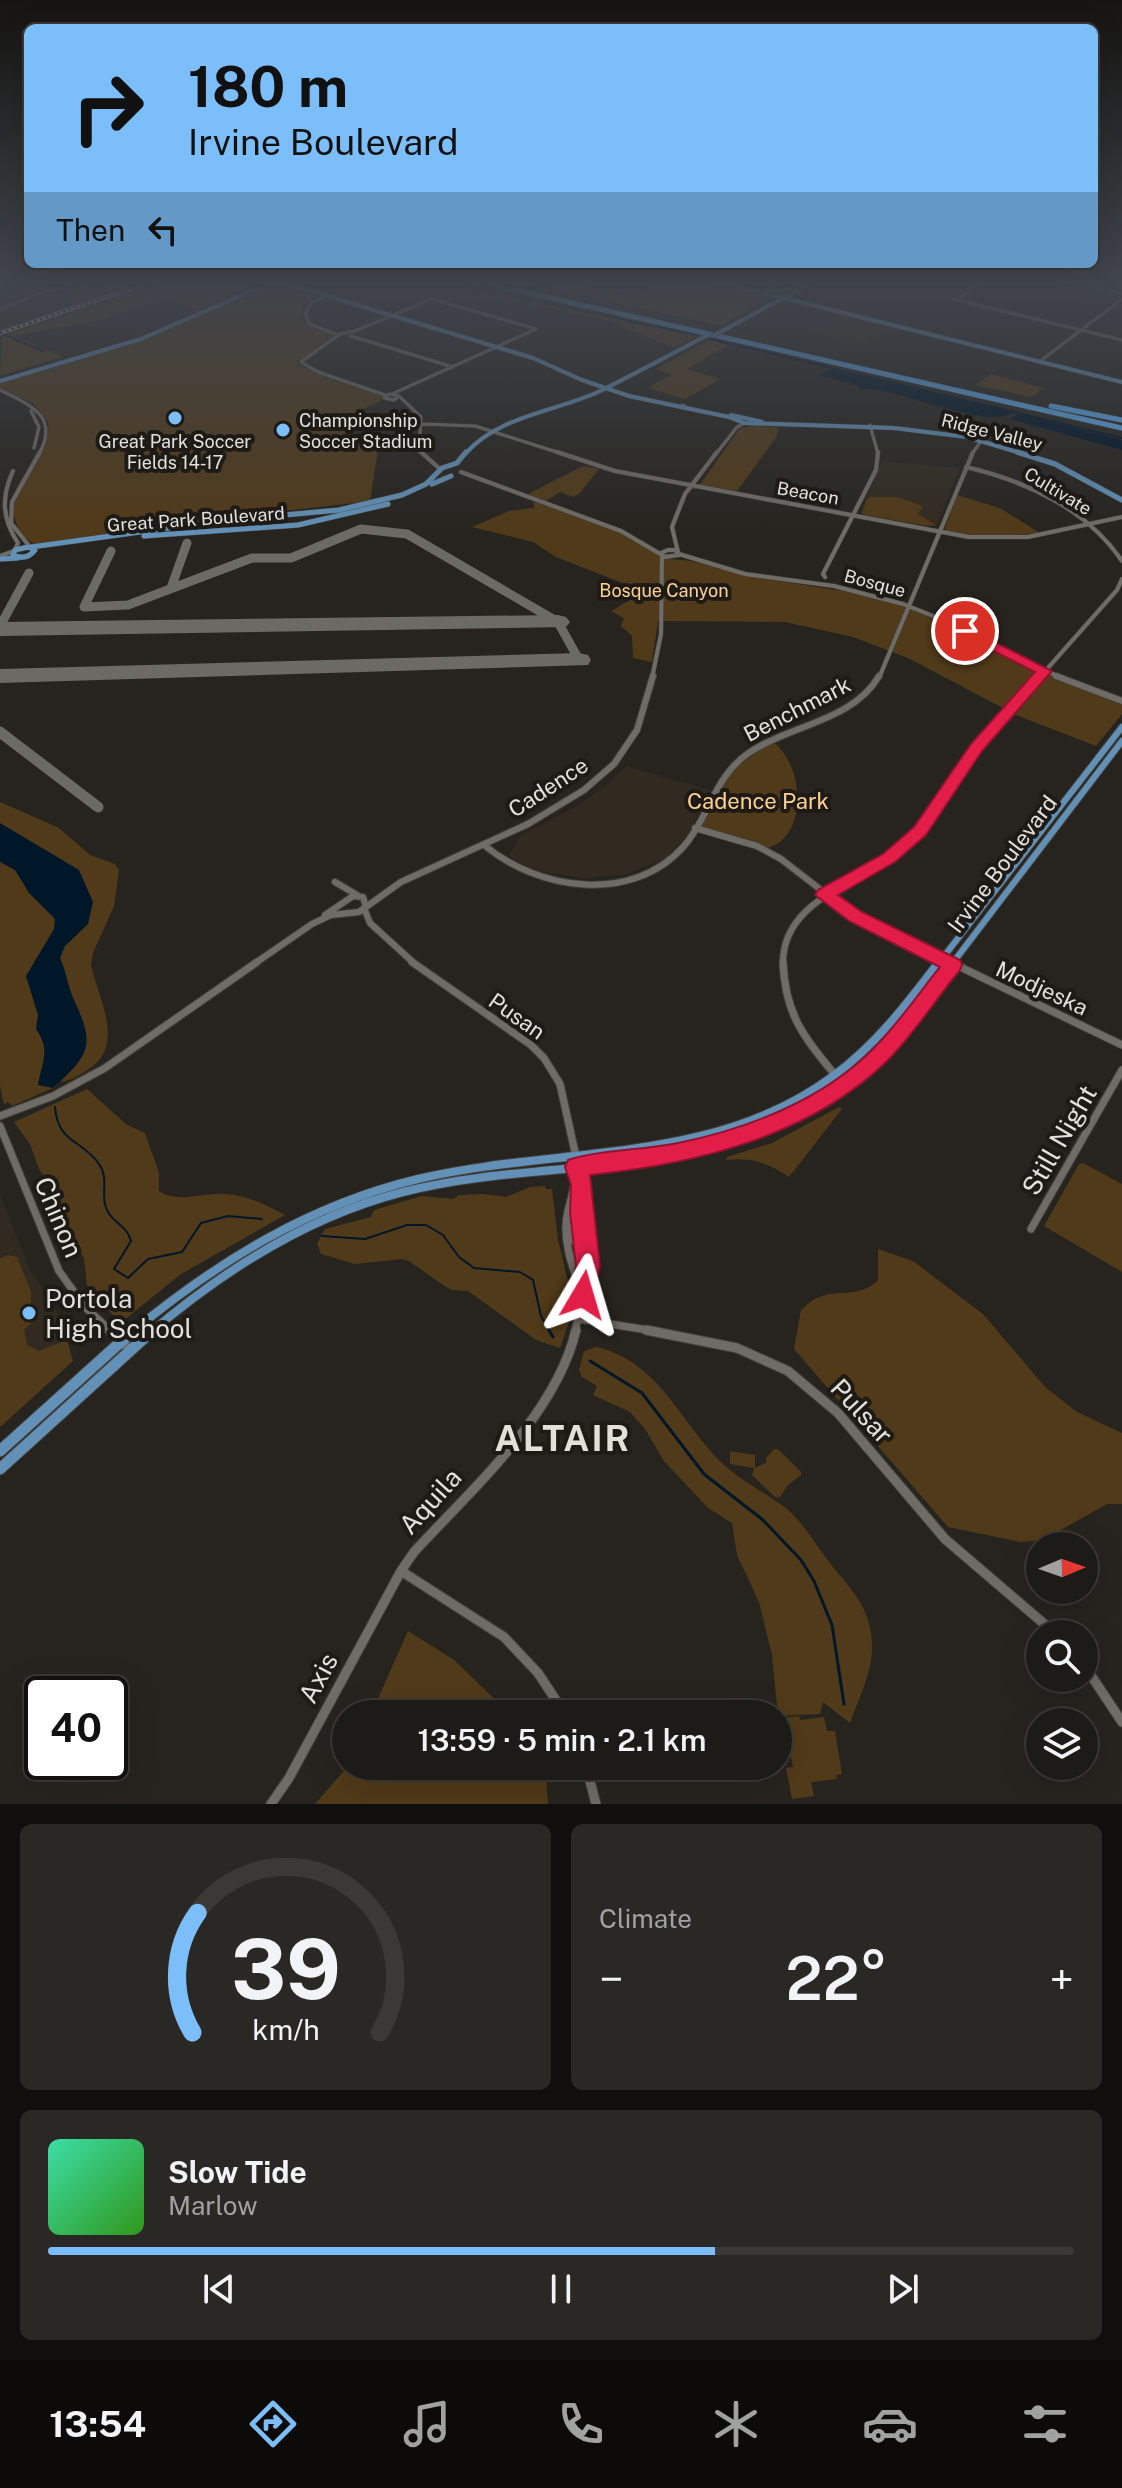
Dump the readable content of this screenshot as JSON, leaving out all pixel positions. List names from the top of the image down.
{
  "streets": {
    "main road": ["Ridge Valley", "Great Park Boulevard", "Irvine Boulevard"],
    "street": [
      "Cultivate",
      "Beacon",
      "Bosque",
      "Benchmark",
      "Cadence",
      "Modjeska",
      "Pusan",
      "Still Night",
      "Chinon",
      "Pulsar",
      "Aquila",
      "Axis"
    ]
  },
  "crossings": [
    ["Ridge Valley", "Benchmark"],
    ["Cultivate", "Beacon"],
    ["Cultivate", "Benchmark"],
    ["Beacon", "Great Park Boulevard"],
    ["Beacon", "Benchmark"],
    ["Bosque", "Benchmark"],
    ["Bosque", "Cadence"],
    ["Benchmark", "Cadence"],
    ["Benchmark", "Modjeska"],
    ["Cadence", "Pusan"],
    ["Irvine Boulevard", "Modjeska"],
    ["Irvine Boulevard", "Pusan"],
    ["Irvine Boulevard", "Chinon"],
    ["Irvine Boulevard", "Aquila"],
    ["Pusan", "Aquila"],
    ["Pulsar", "Aquila"],
    ["Aquila", "Axis"]
  ],
  "districts": ["ALTAIR"],
  "parks": ["Bosque Canyon", "Cadence Park"],
  "places": ["Great Park Soccer Fields 14-17", "Championship Soccer Stadium", "Portola High School"],
  "north": "right",
  "page": {
    "turn": ["180 m", "Irvine Boulevard"],
    "then": "Then",
    "limit": "40",
    "trip": "13:59 · 5 min · 2.1 km",
    "tile": "Climate",
    "heat": ["−", "22°", "+"],
    "song": ["Slow Tide", "Marlow"],
    "tabs": "13:54",
    "gauge": ["39", "km/h"]
  }
}
